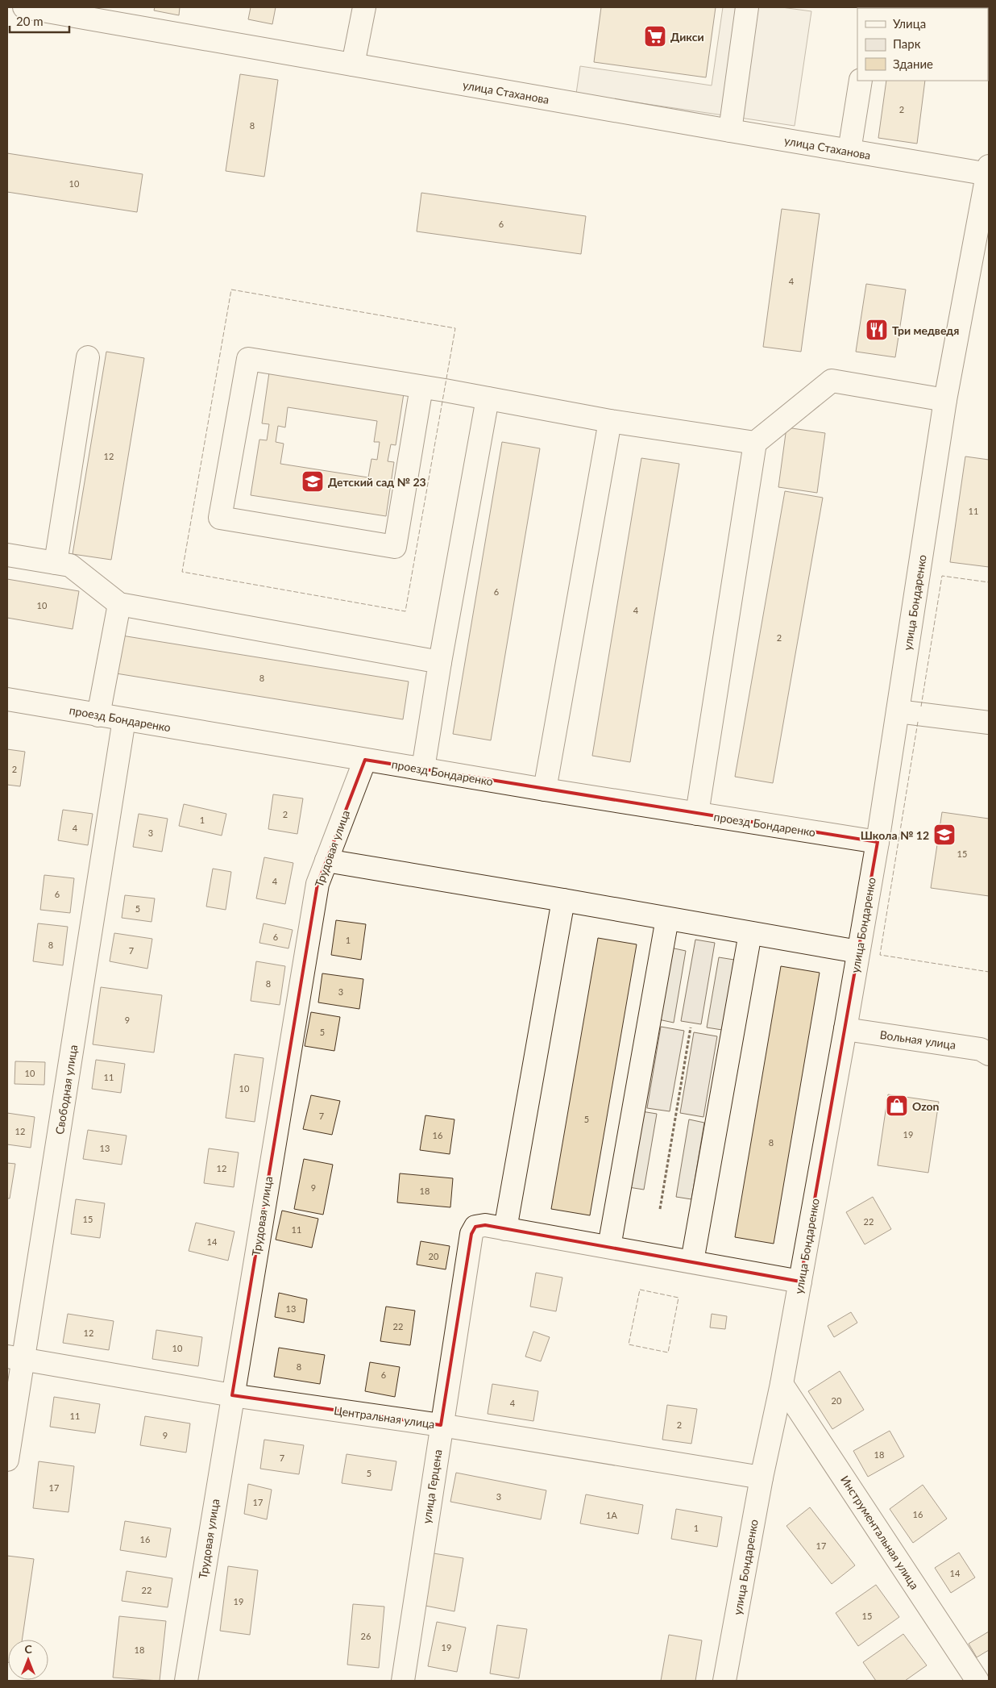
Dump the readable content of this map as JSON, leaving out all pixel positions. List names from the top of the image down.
{
  "streets": {
    "street": [
      "улица Стаханова",
      "улица Бондаренко",
      "проезд Бондаренко",
      "Трудовая улица",
      "Вольная улица",
      "Свободная улица",
      "Центральная улица",
      "улица Герцена",
      "Инструментальная улица"
    ]
  },
  "crossings": [
    ["улица Стаханова", "улица Бондаренко"],
    ["улица Бондаренко", "проезд Бондаренко"],
    ["улица Бондаренко", "Вольная улица"],
    ["улица Бондаренко", "Центральная улица"],
    ["улица Бондаренко", "Инструментальная улица"],
    ["проезд Бондаренко", "Трудовая улица"],
    ["проезд Бондаренко", "Свободная улица"],
    ["Трудовая улица", "Центральная улица"],
    ["Свободная улица", "Центральная улица"],
    ["Центральная улица", "улица Герцена"]
  ],
  "places": {
    "supermarket": ["Дикси"],
    "restaurant": ["Три медведя"],
    "school or university": ["Детский сад № 23", "Школа № 12"],
    "shop": ["Ozon"]
  },
  "house_numbers": [
    "2",
    "8",
    "10",
    "6",
    "4",
    "12",
    "11",
    "6",
    "10",
    "4",
    "2",
    "8",
    "2",
    "2",
    "1",
    "4",
    "3",
    "15",
    "4",
    "6",
    "5",
    "6",
    "1",
    "8",
    "7",
    "8",
    "3",
    "9",
    "5",
    "10",
    "11",
    "10",
    "7",
    "5",
    "12",
    "19",
    "16",
    "8",
    "13",
    "12",
    "9",
    "18",
    "15",
    "22",
    "11",
    "14",
    "20",
    "13",
    "22",
    "12",
    "10",
    "8",
    "6",
    "20",
    "4",
    "11",
    "2",
    "9",
    "18",
    "7",
    "5",
    "17",
    "3",
    "17",
    "16",
    "1А",
    "1",
    "16",
    "17",
    "14",
    "22",
    "19",
    "15",
    "26",
    "19",
    "18"
  ],
  "legend": ["Улица", "Парк", "Здание"],
  "scale_bar": "20 m",
  "north": "top"
}
